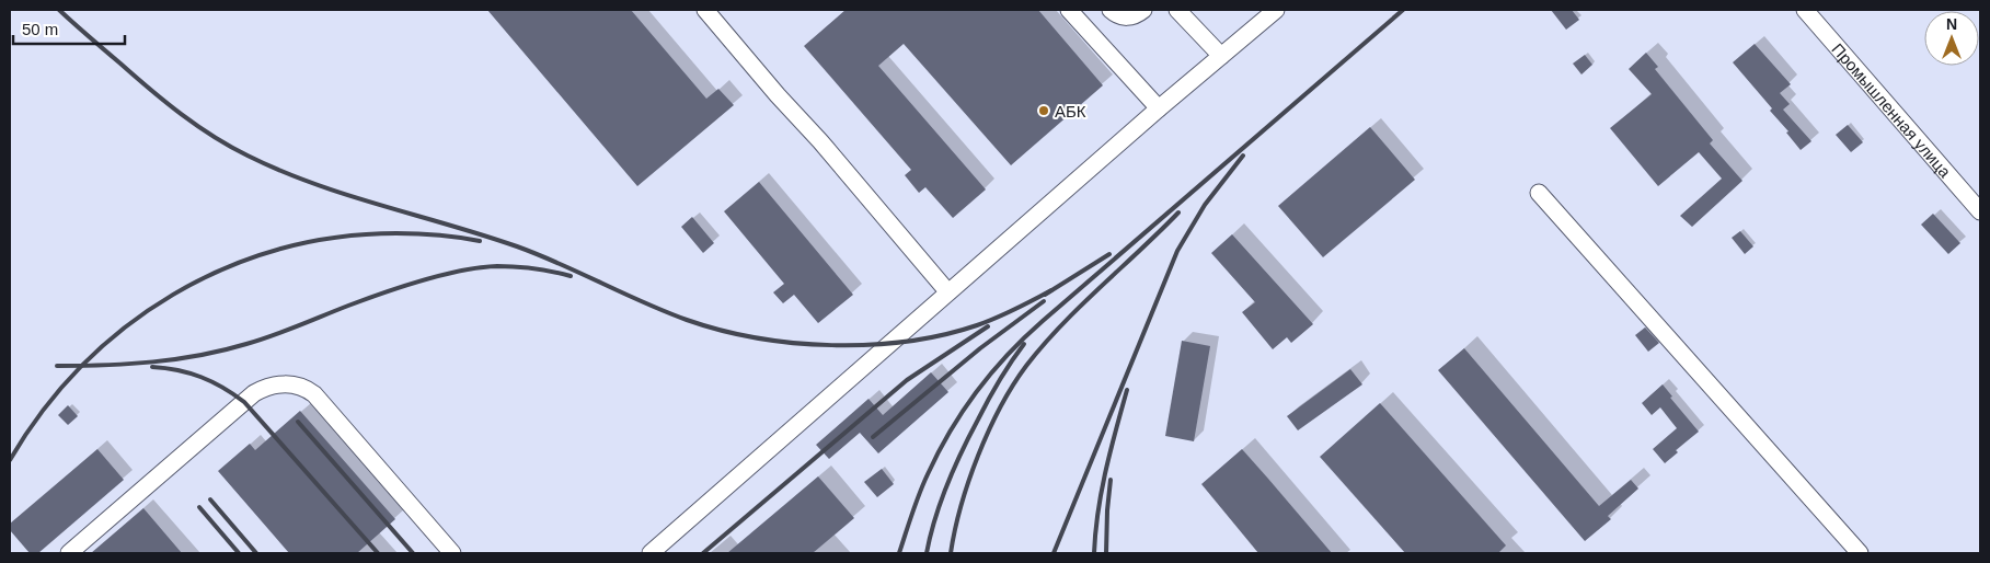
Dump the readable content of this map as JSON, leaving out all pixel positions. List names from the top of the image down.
{
  "streets": {
    "street": ["Промышленная улица"]
  },
  "places": ["АБК"],
  "scale_bar": "50 m",
  "north": "top"
}
